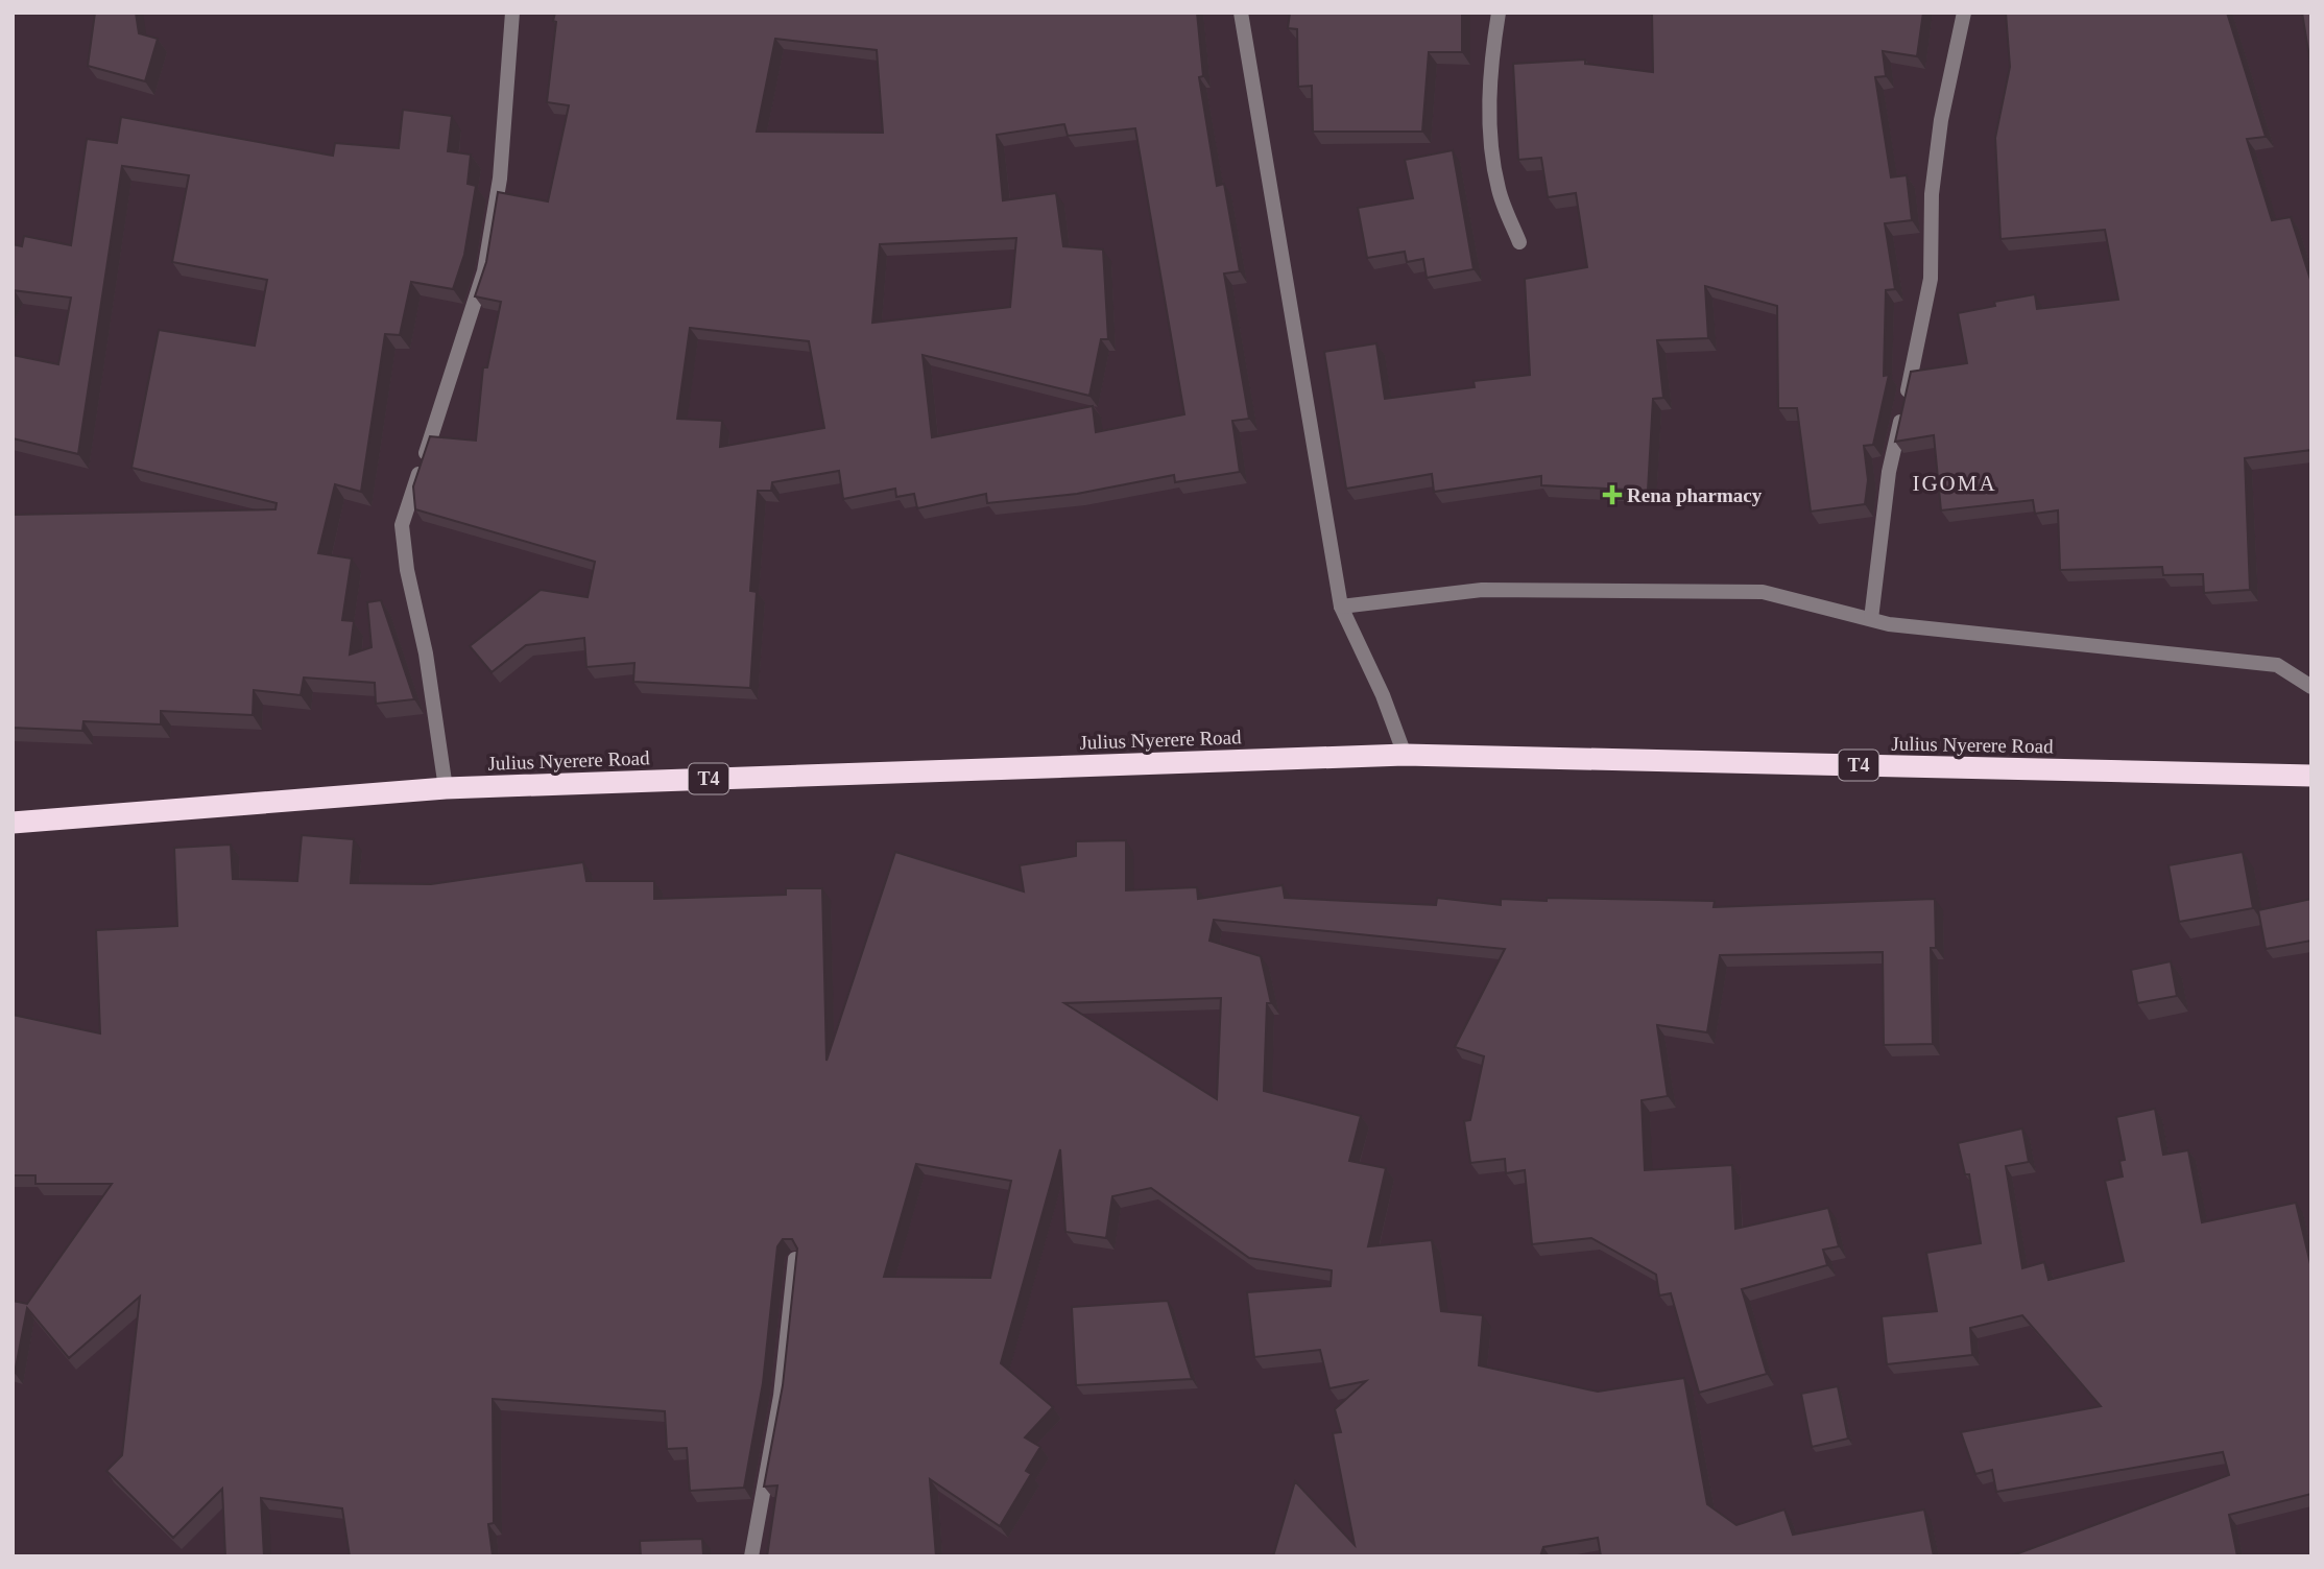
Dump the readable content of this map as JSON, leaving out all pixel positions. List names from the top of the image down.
{
  "streets": {
    "highway": ["Julius Nyerere Road", "T4"]
  },
  "districts": ["IGOMA"],
  "places": {
    "health": ["Rena pharmacy"]
  }
}
